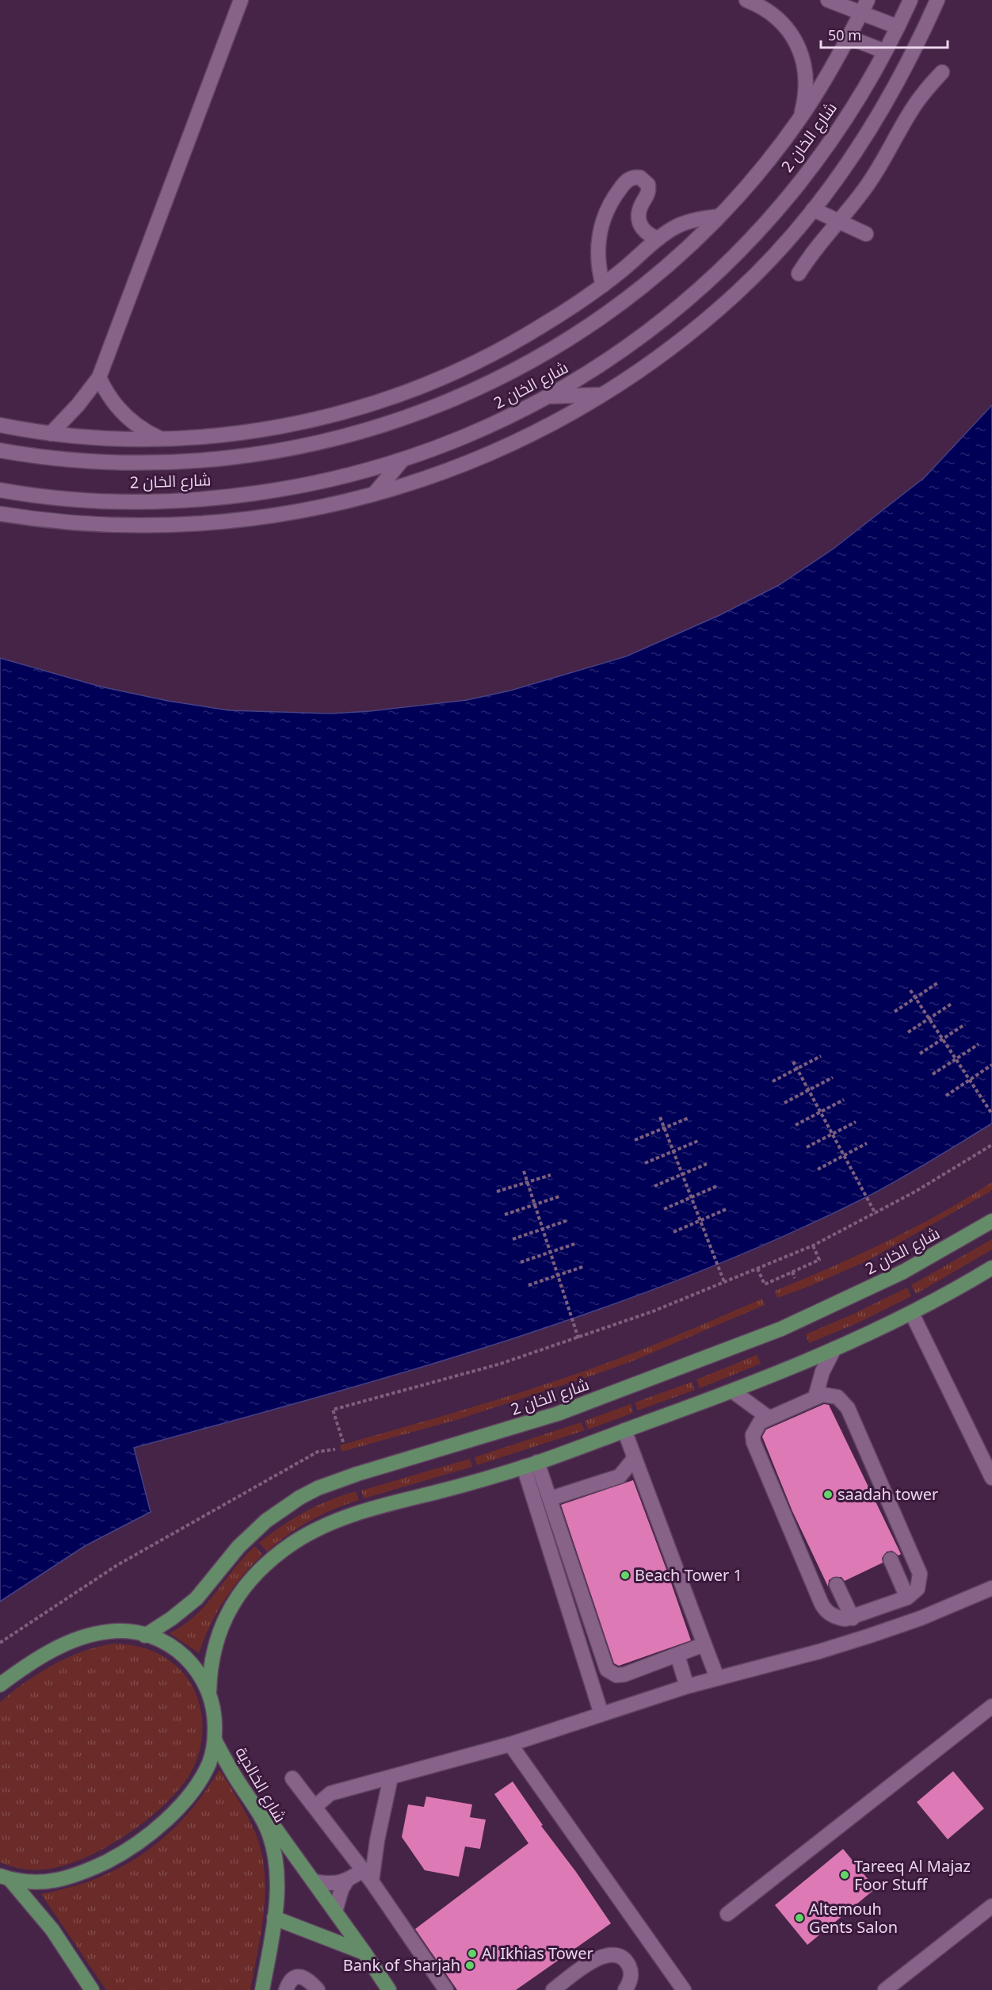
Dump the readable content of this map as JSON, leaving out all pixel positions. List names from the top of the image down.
{
  "streets": {
    "main road": ["شارع الخان 2", "شارع الخالدية"]
  },
  "places": [
    "saadah tower",
    "Beach Tower 1",
    "Tareeq Al Majaz Foor Stuff",
    "Altemouh Gents Salon",
    "Al Ikhias Tower",
    "Bank of Sharjah"
  ],
  "scale_bar": "50 m"
}
